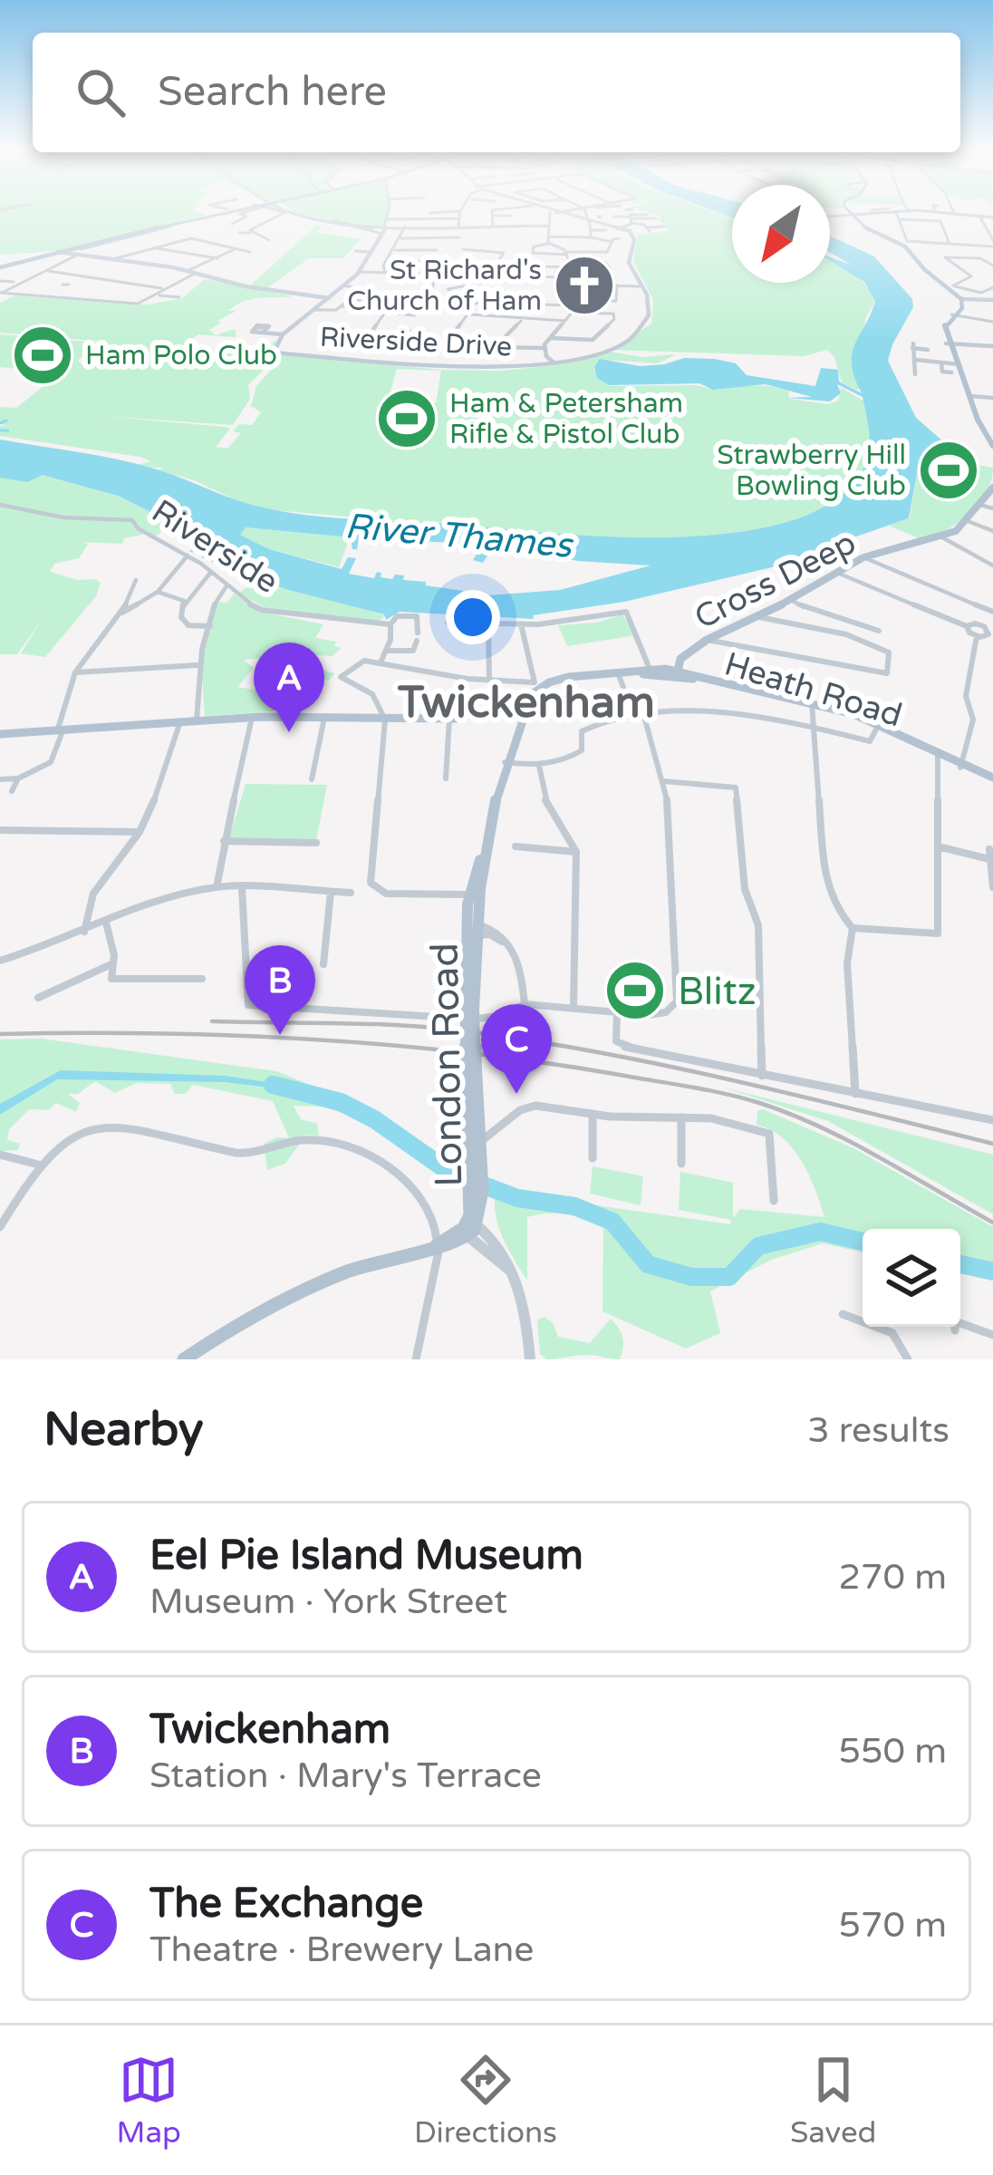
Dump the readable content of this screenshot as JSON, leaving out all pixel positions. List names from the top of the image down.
{
  "streets": {
    "main road": ["Cross Deep", "Heath Road", "London Road"],
    "street": ["Riverside Drive", "Riverside"]
  },
  "crossings": [
    ["Cross Deep", "Heath Road"]
  ],
  "districts": ["Twickenham"],
  "water": ["River Thames"],
  "places": {
    "church": ["St Richard's Church of Ham"],
    "sports": [
      "Ham Polo Club",
      "Ham & Petersham Rifle & Pistol Club",
      "Strawberry Hill Bowling Club",
      "Blitz"
    ]
  },
  "north": "bottom left",
  "page": {
    "search": "Search here",
    "pins": ["A", "B", "C"],
    "heading": ["Nearby", "3 results"],
    "list": [
      {
        "mark": "A",
        "name": "Eel Pie Island Museum",
        "note": "Museum · York Street",
        "value": "270 m"
      },
      {
        "mark": "B",
        "name": "Twickenham",
        "note": "Station · Mary's Terrace",
        "value": "550 m"
      },
      {
        "mark": "C",
        "name": "The Exchange",
        "note": "Theatre · Brewery Lane",
        "value": "570 m"
      }
    ],
    "nav": ["Map", "Directions", "Saved"]
  }
}
